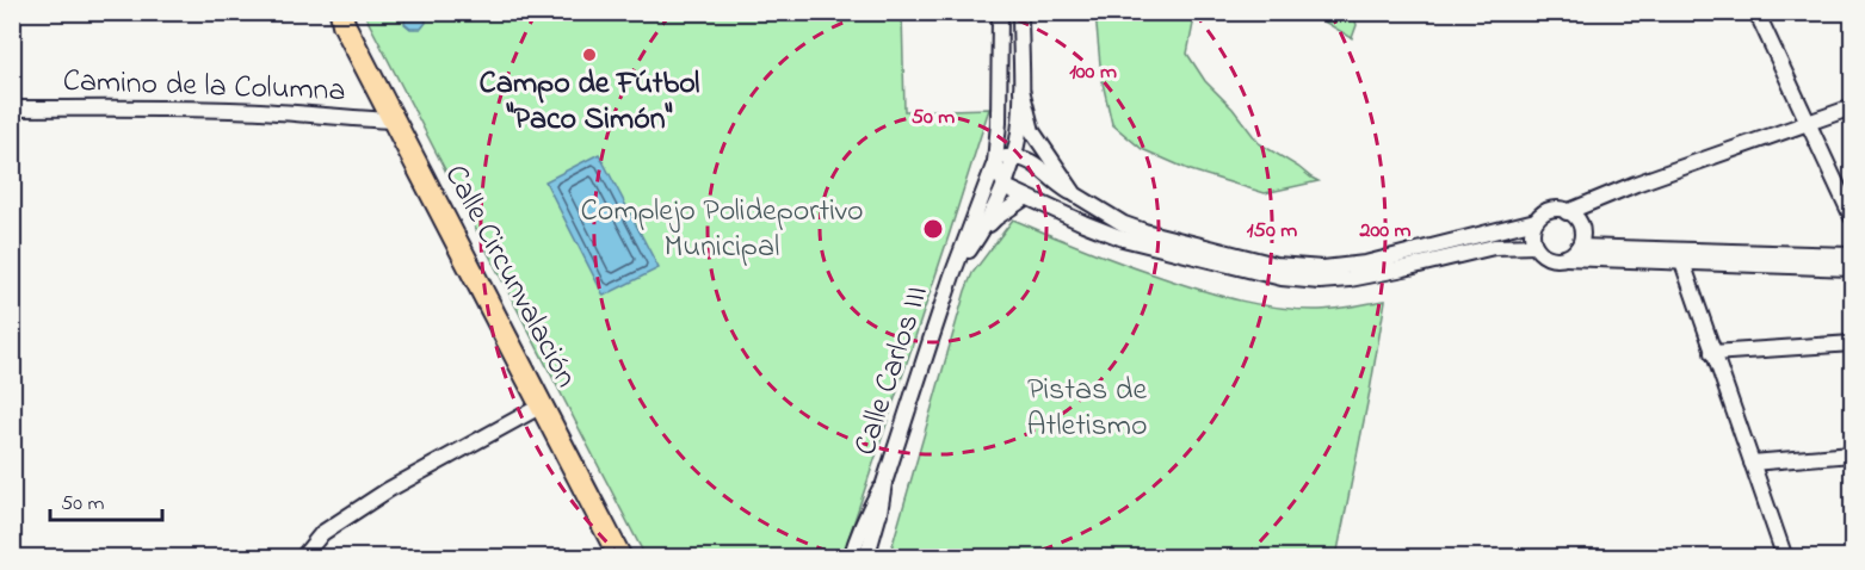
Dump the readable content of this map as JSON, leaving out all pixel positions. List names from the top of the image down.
{
  "streets": {
    "main road": ["Calle Circunvalación"],
    "street": ["Camino de la Columna", "Calle Carlos III"]
  },
  "crossings": [
    ["Camino de la Columna", "Calle Circunvalación"]
  ],
  "parks": ["Complejo Polideportivo Municipal", "Pistas de Atletismo"],
  "places": ["Campo de Fútbol \"Paco Simón\""],
  "scale_bar": "50 m",
  "rings": [
    "100 m",
    "50 m",
    "150 m",
    "200 m"
  ]
}
